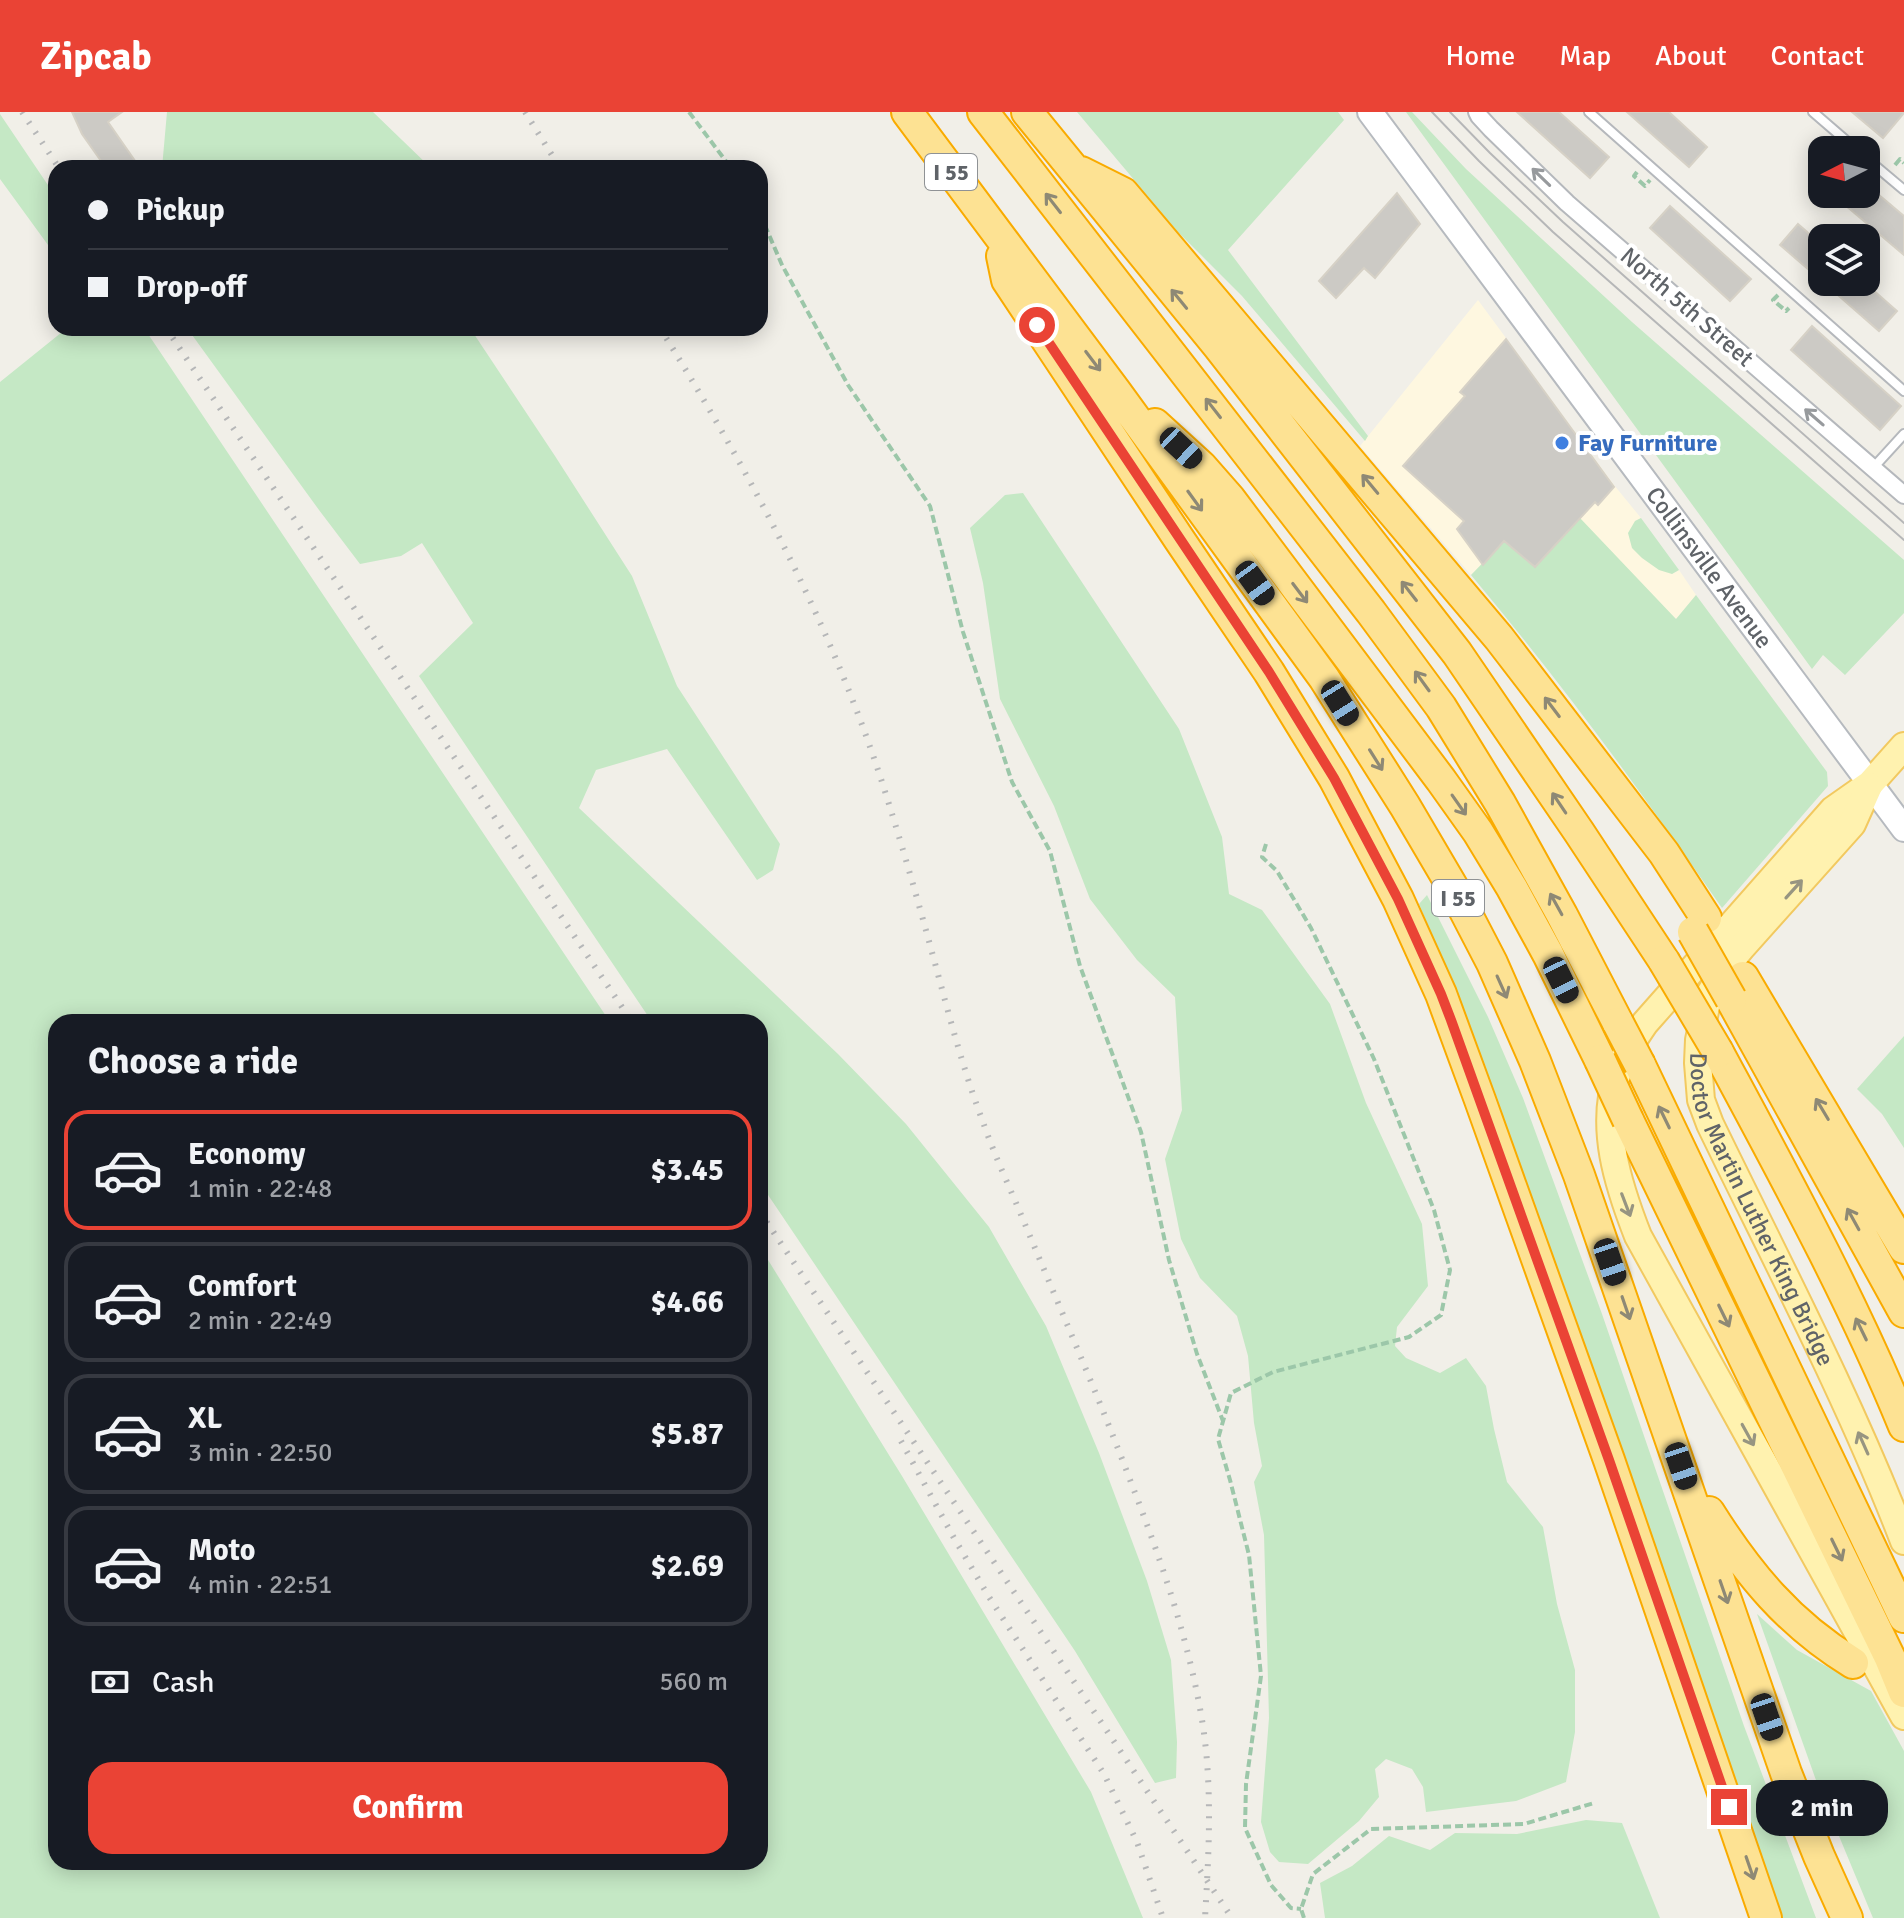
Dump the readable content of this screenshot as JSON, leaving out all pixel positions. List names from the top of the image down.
{
  "streets": {
    "highway": ["I 55"],
    "main road": ["Collinsville Avenue", "Doctor Martin Luther King Bridge"],
    "street": ["North 5th Street"]
  },
  "crossings": [
    ["Collinsville Avenue", "Doctor Martin Luther King Bridge"]
  ],
  "one_way": ["North 5th Street"],
  "places": ["Fay Furniture"],
  "north": "left",
  "page": {
    "header": "Zipcab",
    "nav": [
      "Home",
      "Map",
      "About",
      "Contact"
    ],
    "banner": ["Pickup", "Drop-off"],
    "heading": "Choose a ride",
    "list": [
      {
        "name": "Economy",
        "note": "1 min · 22:48",
        "value": "$3.45"
      },
      {
        "name": "Comfort",
        "note": "2 min · 22:49",
        "value": "$4.66"
      },
      {
        "name": "XL",
        "note": "3 min · 22:50",
        "value": "$5.87"
      },
      {
        "name": "Moto",
        "note": "4 min · 22:51",
        "value": "$2.69"
      }
    ],
    "pay": ["Cash", "560 m"],
    "buttons": "Confirm",
    "bubble": "2 min"
  }
}
